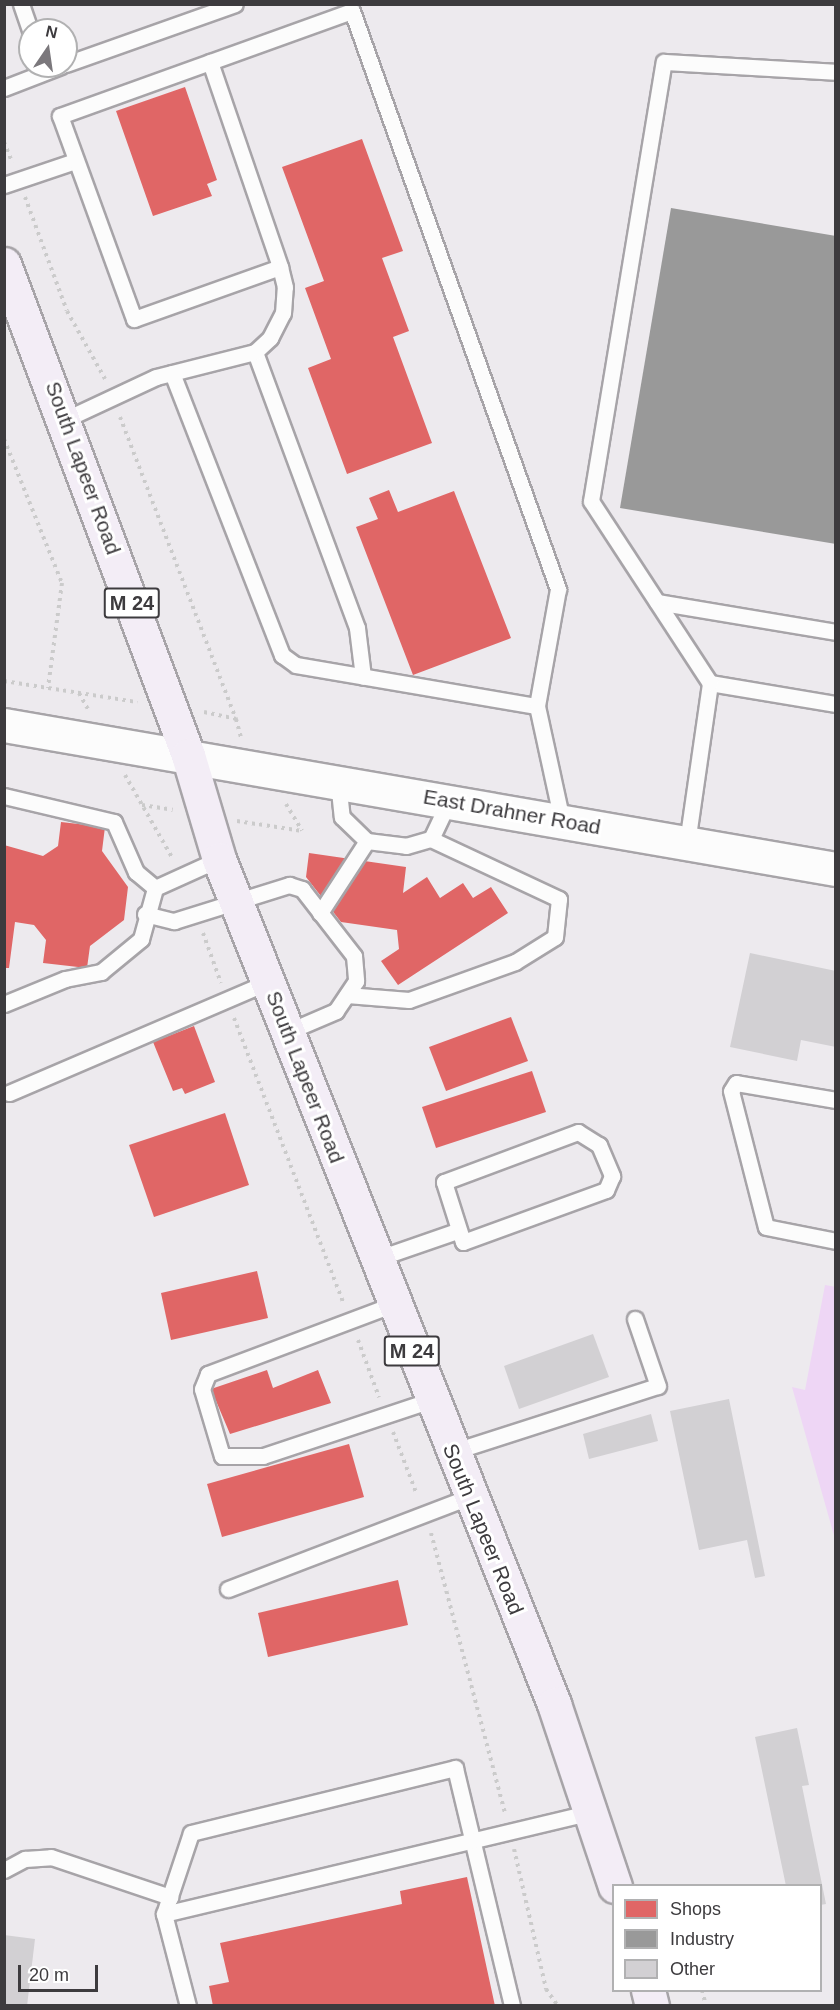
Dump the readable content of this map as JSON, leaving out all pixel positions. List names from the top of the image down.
{
  "streets": {
    "main road": ["South Lapeer Road", "M 24"],
    "street": ["East Drahner Road"]
  },
  "crossings": [
    ["South Lapeer Road", "East Drahner Road"]
  ],
  "legend": ["Shops", "Industry", "Other"],
  "scale_bar": "20 m",
  "north": "top"
}
